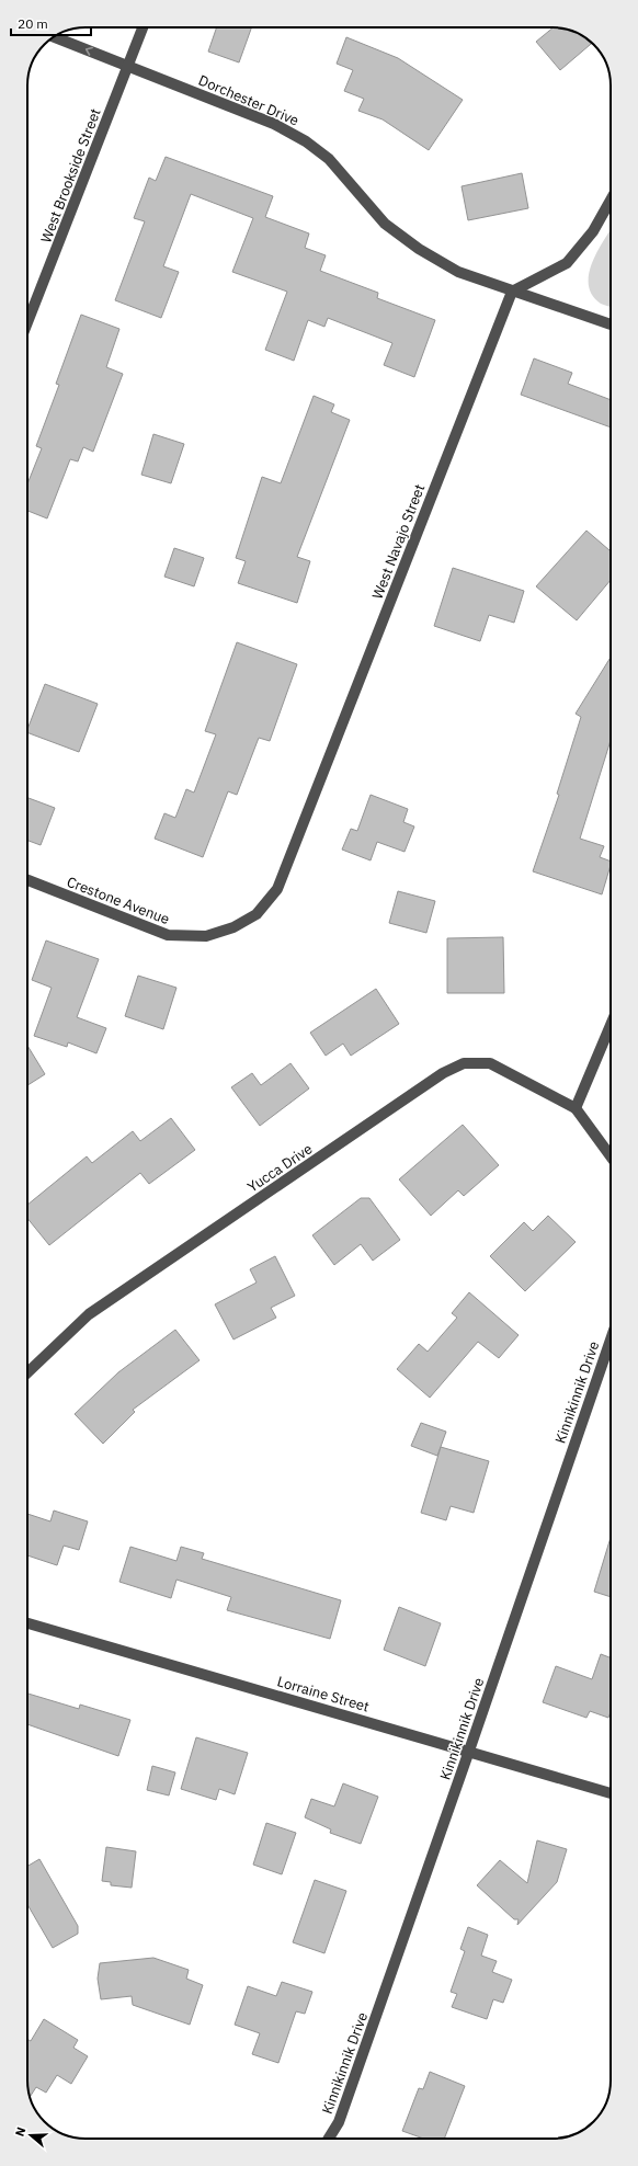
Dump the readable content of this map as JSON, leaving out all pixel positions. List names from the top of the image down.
{
  "streets": {
    "street": [
      "Dorchester Drive",
      "West Brookside Street",
      "West Navajo Street",
      "Crestone Avenue",
      "Yucca Drive",
      "Kinnikinnik Drive",
      "Lorraine Street"
    ]
  },
  "crossings": [
    ["Dorchester Drive", "West Brookside Street"],
    ["Dorchester Drive", "West Navajo Street"],
    ["West Navajo Street", "Crestone Avenue"],
    ["Kinnikinnik Drive", "Lorraine Street"]
  ],
  "scale_bar": "20 m",
  "north": "left"
}
